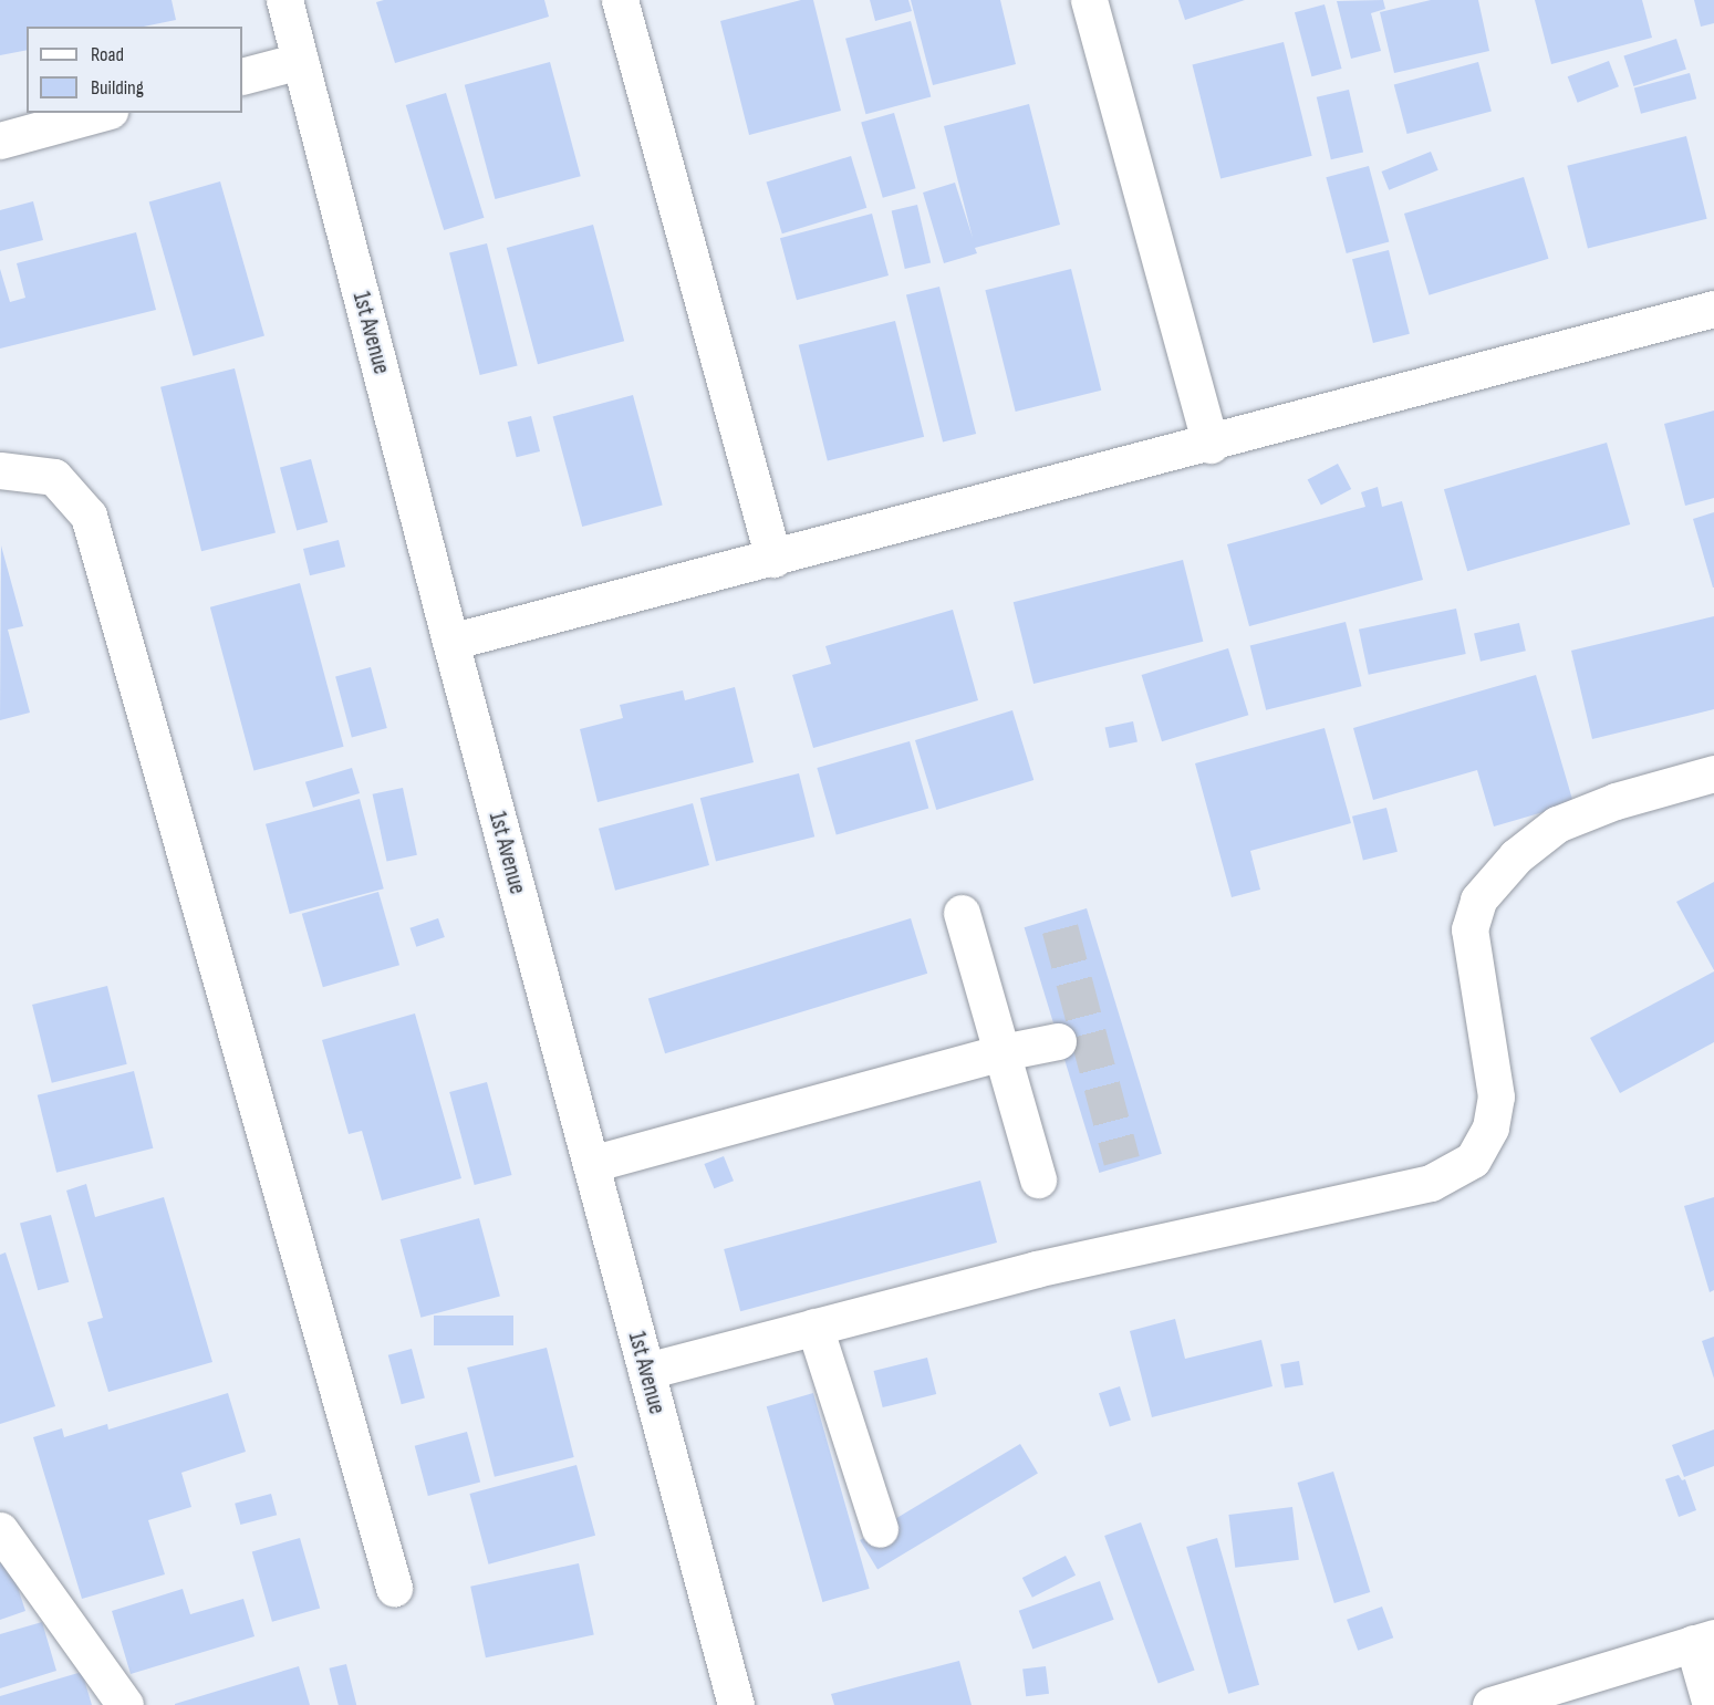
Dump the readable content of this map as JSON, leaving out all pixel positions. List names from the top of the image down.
{
  "streets": {
    "street": ["1st Avenue"]
  },
  "legend": ["Road", "Building"]
}
